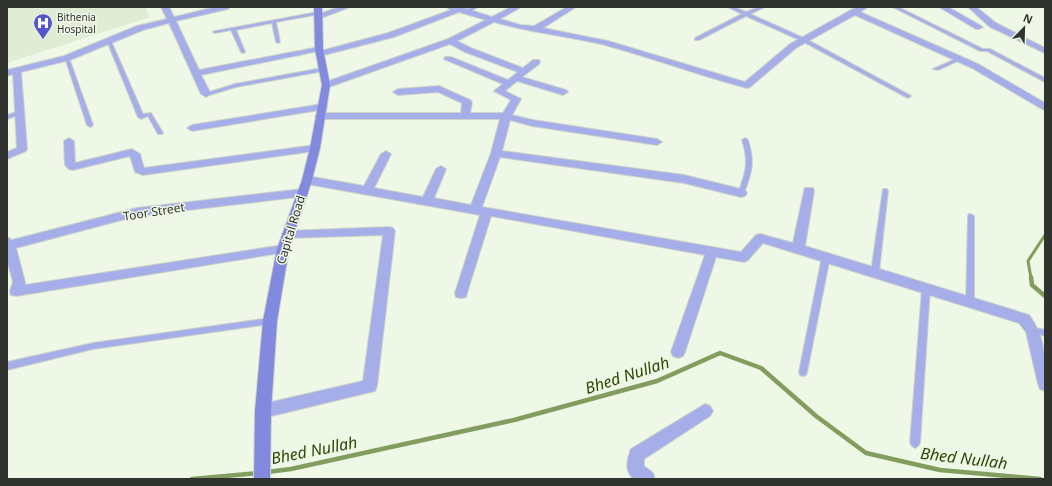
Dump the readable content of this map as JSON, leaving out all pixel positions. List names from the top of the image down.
{
  "streets": {
    "street": ["Toor Street", "Capital Road"]
  },
  "crossings": [
    ["Toor Street", "Capital Road"]
  ],
  "water": ["Bhed Nullah"],
  "places": {
    "hospital": ["Bithenia Hospital"]
  },
  "north": "top right"
}
